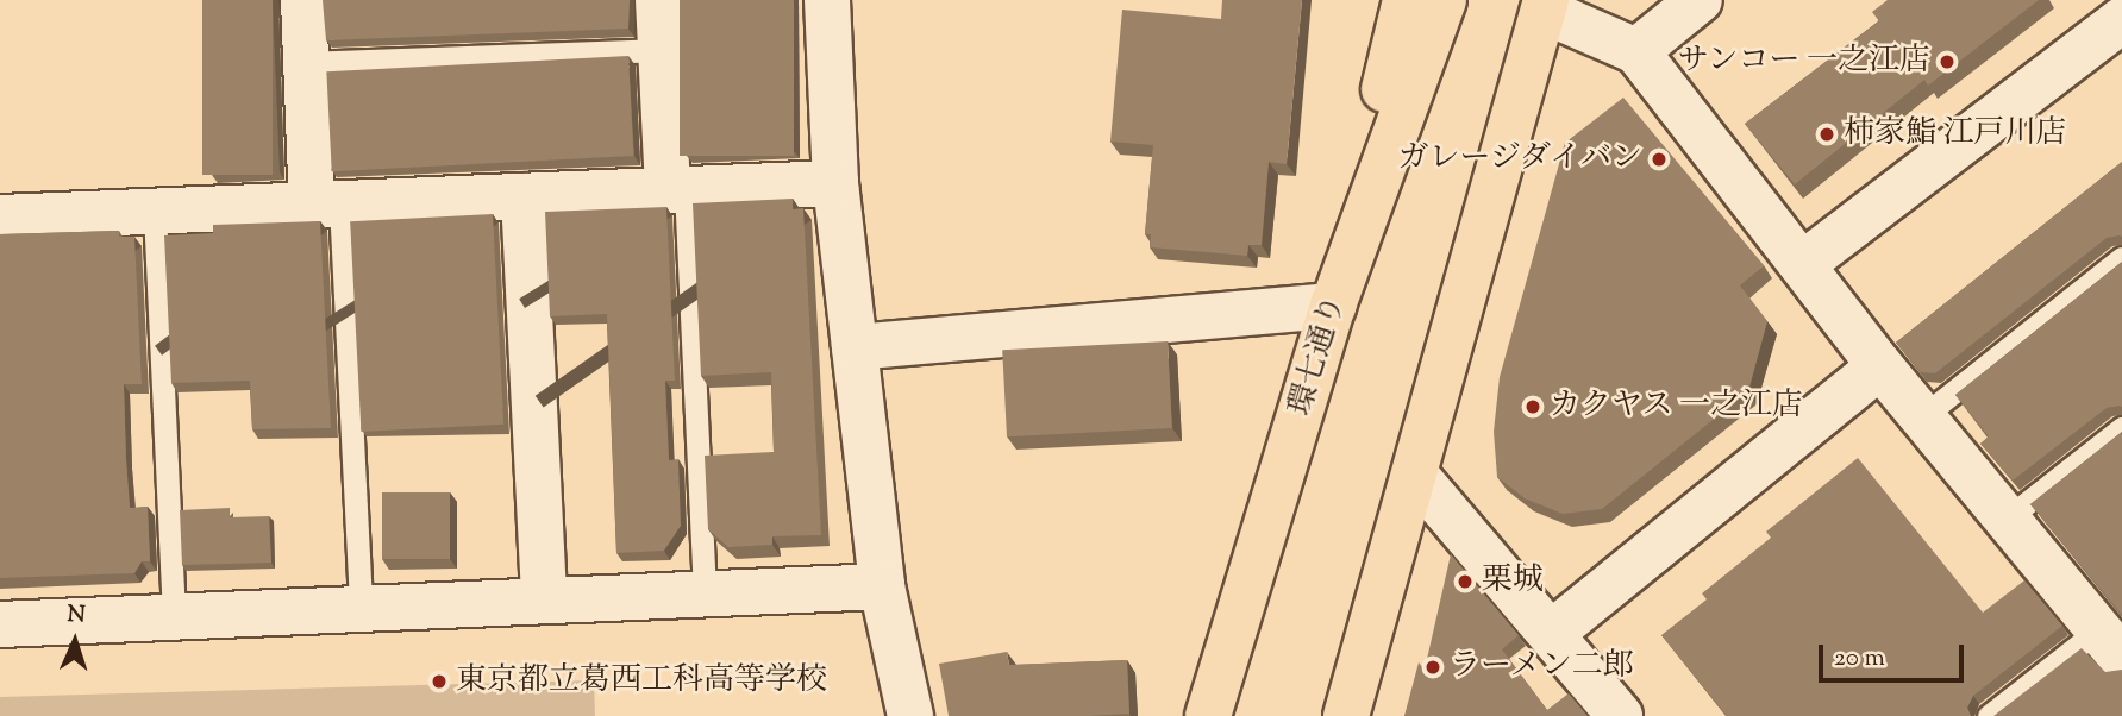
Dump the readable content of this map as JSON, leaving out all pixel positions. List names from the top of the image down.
{
  "streets": {
    "main road": ["環七通り"]
  },
  "places": [
    "サンコー 一之江店",
    "柿家鮨 江戸川店",
    "ガレージダイバン",
    "カクヤス 一之江店",
    "栗城",
    "ラーメン二郎",
    "東京都立葛西工科高等学校"
  ],
  "scale_bar": "20 m",
  "north": "top"
}
